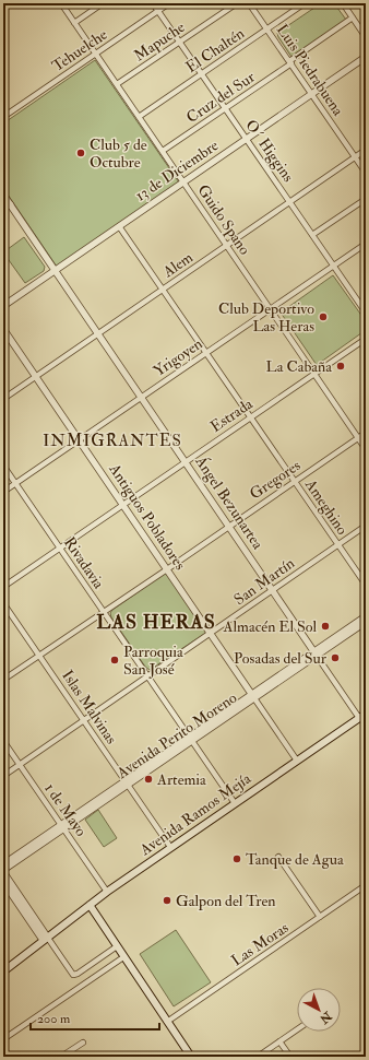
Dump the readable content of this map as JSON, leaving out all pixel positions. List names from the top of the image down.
{
  "streets": {
    "main road": ["Avenida Ramos Mejía"],
    "street": [
      "Mapuche",
      "Tehuelche",
      "El Chaltén",
      "Luis Piedrabuena",
      "Cruz del Sur",
      "O´ Higgins",
      "13 de Diciembre",
      "Guido Spano",
      "Alem",
      "Yrigoyen",
      "Estrada",
      "Gregores",
      "Ángel Bezunartea",
      "Ameghino",
      "Antiguos Pobladores",
      "Rivadavia",
      "San Martín",
      "Islas Malvinas",
      "Avenida Perito Moreno",
      "1 de Mayo",
      "Las Moras"
    ]
  },
  "crossings": [
    ["Mapuche", "O´ Higgins"],
    ["Mapuche", "Guido Spano"],
    ["Tehuelche", "O´ Higgins"],
    ["Tehuelche", "Guido Spano"],
    ["El Chaltén", "Luis Piedrabuena"],
    ["El Chaltén", "O´ Higgins"],
    ["El Chaltén", "Guido Spano"],
    ["Luis Piedrabuena", "Cruz del Sur"],
    ["Luis Piedrabuena", "13 de Diciembre"],
    ["Luis Piedrabuena", "Alem"],
    ["Cruz del Sur", "O´ Higgins"],
    ["Cruz del Sur", "Guido Spano"],
    ["O´ Higgins", "13 de Diciembre"],
    ["O´ Higgins", "Alem"],
    ["O´ Higgins", "Yrigoyen"],
    ["13 de Diciembre", "Guido Spano"],
    ["13 de Diciembre", "Ángel Bezunartea"],
    ["13 de Diciembre", "Ameghino"],
    ["Guido Spano", "Alem"],
    ["Guido Spano", "Yrigoyen"],
    ["Guido Spano", "Estrada"],
    ["Guido Spano", "Gregores"],
    ["Alem", "Ángel Bezunartea"],
    ["Alem", "Ameghino"],
    ["Alem", "Antiguos Pobladores"],
    ["Yrigoyen", "Ángel Bezunartea"],
    ["Yrigoyen", "Ameghino"],
    ["Yrigoyen", "Antiguos Pobladores"],
    ["Yrigoyen", "Rivadavia"],
    ["Estrada", "Ángel Bezunartea"],
    ["Estrada", "Ameghino"],
    ["Estrada", "Antiguos Pobladores"],
    ["Estrada", "Rivadavia"],
    ["Gregores", "Ángel Bezunartea"],
    ["Gregores", "Ameghino"],
    ["Gregores", "Antiguos Pobladores"],
    ["Gregores", "Rivadavia"],
    ["Gregores", "Islas Malvinas"],
    ["Ángel Bezunartea", "San Martín"],
    ["Ángel Bezunartea", "Avenida Perito Moreno"],
    ["Ángel Bezunartea", "Avenida Ramos Mejía"],
    ["Ameghino", "San Martín"],
    ["Antiguos Pobladores", "San Martín"],
    ["Antiguos Pobladores", "Avenida Perito Moreno"],
    ["Rivadavia", "San Martín"],
    ["Rivadavia", "Avenida Perito Moreno"],
    ["Rivadavia", "Avenida Ramos Mejía"],
    ["San Martín", "Islas Malvinas"],
    ["San Martín", "1 de Mayo"],
    ["Islas Malvinas", "Avenida Perito Moreno"],
    ["Islas Malvinas", "Avenida Ramos Mejía"],
    ["Avenida Perito Moreno", "1 de Mayo"],
    ["1 de Mayo", "Avenida Ramos Mejía"]
  ],
  "districts": ["INMIGRANTES", "LAS HERAS"],
  "places": [
    "Club 5 de Octubre",
    "Club Deportivo Las Heras",
    "La Cabaña",
    "Almacén El Sol",
    "Posadas del Sur",
    "Parroquia San José",
    "Artemia",
    "Tanque de Agua",
    "Galpon del Tren"
  ],
  "scale_bar": "200 m",
  "north": "bottom right"
}
